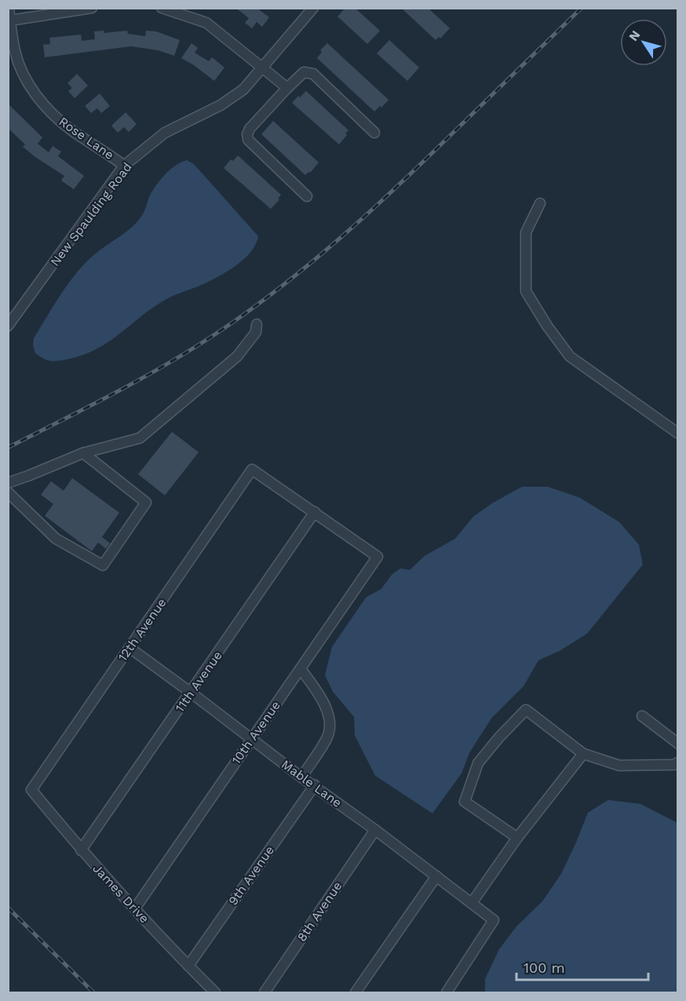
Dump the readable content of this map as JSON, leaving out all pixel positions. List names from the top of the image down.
{
  "streets": {
    "street": [
      "Rose Lane",
      "New Spaulding Road",
      "12th Avenue",
      "11th Avenue",
      "10th Avenue",
      "Mable Lane",
      "9th Avenue",
      "James Drive",
      "8th Avenue"
    ]
  },
  "crossings": [
    ["Rose Lane", "New Spaulding Road"],
    ["12th Avenue", "11th Avenue"],
    ["12th Avenue", "10th Avenue"],
    ["12th Avenue", "Mable Lane"],
    ["12th Avenue", "James Drive"],
    ["11th Avenue", "10th Avenue"],
    ["11th Avenue", "Mable Lane"],
    ["11th Avenue", "James Drive"],
    ["10th Avenue", "Mable Lane"],
    ["10th Avenue", "James Drive"],
    ["Mable Lane", "9th Avenue"],
    ["Mable Lane", "8th Avenue"],
    ["9th Avenue", "James Drive"]
  ],
  "scale_bar": "100 m",
  "north": "top left"
}
